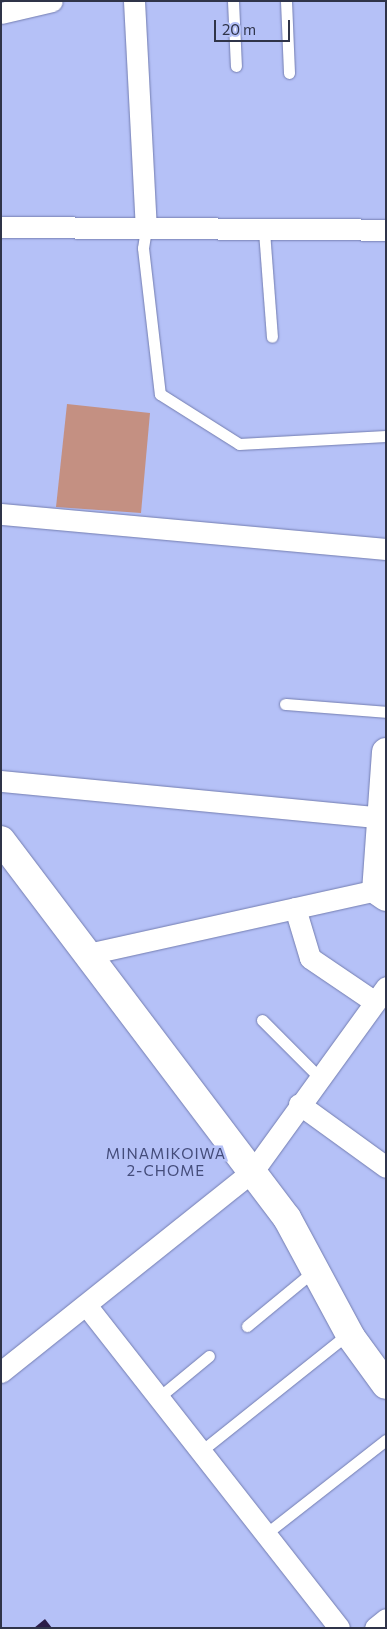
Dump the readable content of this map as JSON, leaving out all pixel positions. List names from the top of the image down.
{
  "districts": ["MINAMIKOIWA 2-CHOME"],
  "scale_bar": "20 m"
}
